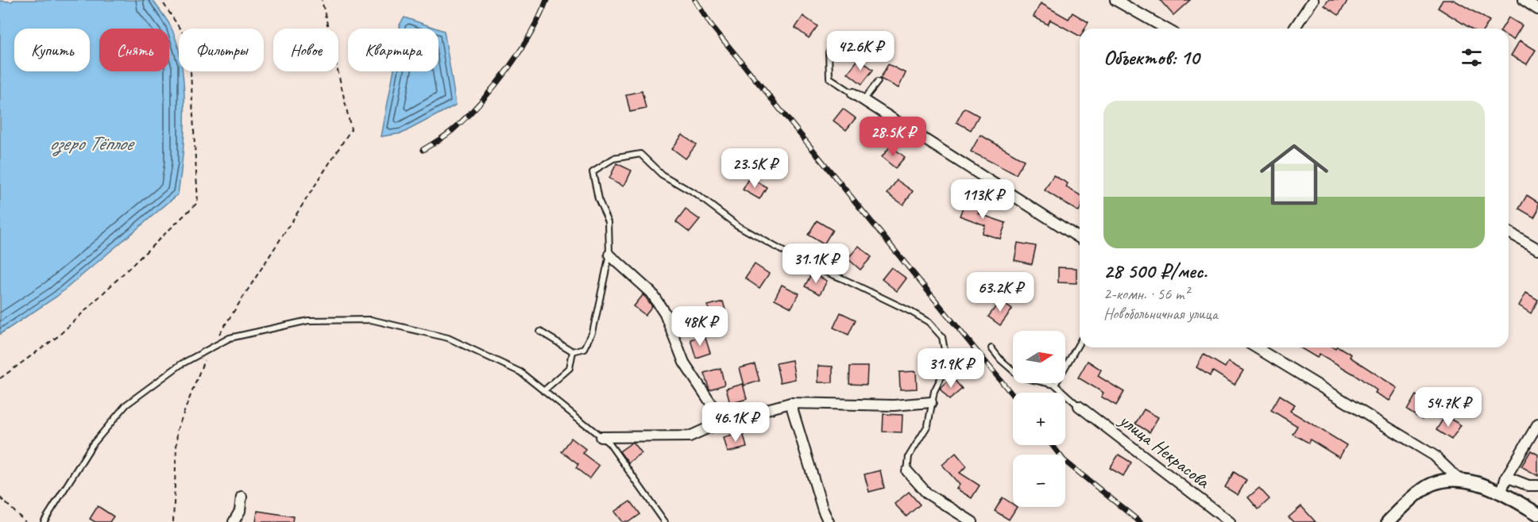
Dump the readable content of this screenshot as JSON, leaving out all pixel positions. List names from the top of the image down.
{
  "streets": {
    "street": ["улица Некрасова"]
  },
  "water": ["озеро Тёплое"],
  "north": "right",
  "page": {
    "chip": [
      "Купить",
      "Снять",
      "Фильтры",
      "Новое",
      "Квартира"
    ],
    "heading": "Объектов: 10",
    "price": [
      "42.6K ₽",
      "28.5K ₽",
      "23.5K ₽",
      "113K ₽",
      "31.1K ₽",
      "63.2K ₽",
      "48K ₽",
      "31.9K ₽",
      "54.7K ₽",
      "46.1K ₽"
    ],
    "list": [
      {
        "name": "28 500 ₽/мес.",
        "note": "2-комн. · 56 m² · Новобольничная улица"
      }
    ],
    "map_buttons": ["+", "−"]
  }
}
